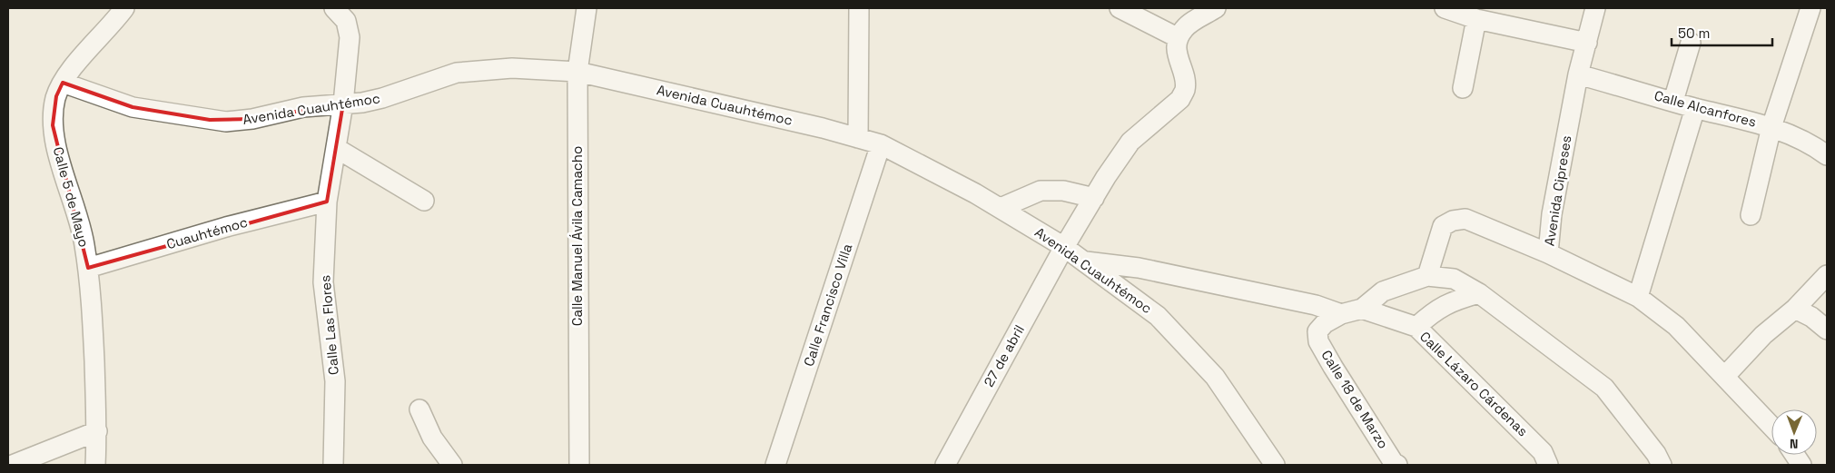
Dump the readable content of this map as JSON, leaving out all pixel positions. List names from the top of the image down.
{
  "streets": {
    "street": [
      "Avenida Cuauhtémoc",
      "Calle Alcanfores",
      "Avenida Cipreses",
      "Calle 5 de Mayo",
      "Cuauhtémoc",
      "Calle Manuel Ávila Camacho",
      "Calle Francisco Villa",
      "Calle Las Flores",
      "27 de abril",
      "Calle Lázaro Cárdenas",
      "Calle 18 de Marzo"
    ]
  },
  "crossings": [
    ["Avenida Cuauhtémoc", "Calle 5 de Mayo"],
    ["Avenida Cuauhtémoc", "Calle Manuel Ávila Camacho"],
    ["Avenida Cuauhtémoc", "Calle Francisco Villa"],
    ["Avenida Cuauhtémoc", "Calle Las Flores"],
    ["Avenida Cuauhtémoc", "27 de abril"],
    ["Calle Alcanfores", "Avenida Cipreses"],
    ["Calle 5 de Mayo", "Cuauhtémoc"],
    ["Cuauhtémoc", "Calle Las Flores"]
  ],
  "scale_bar": "50 m",
  "north": "bottom"
}
